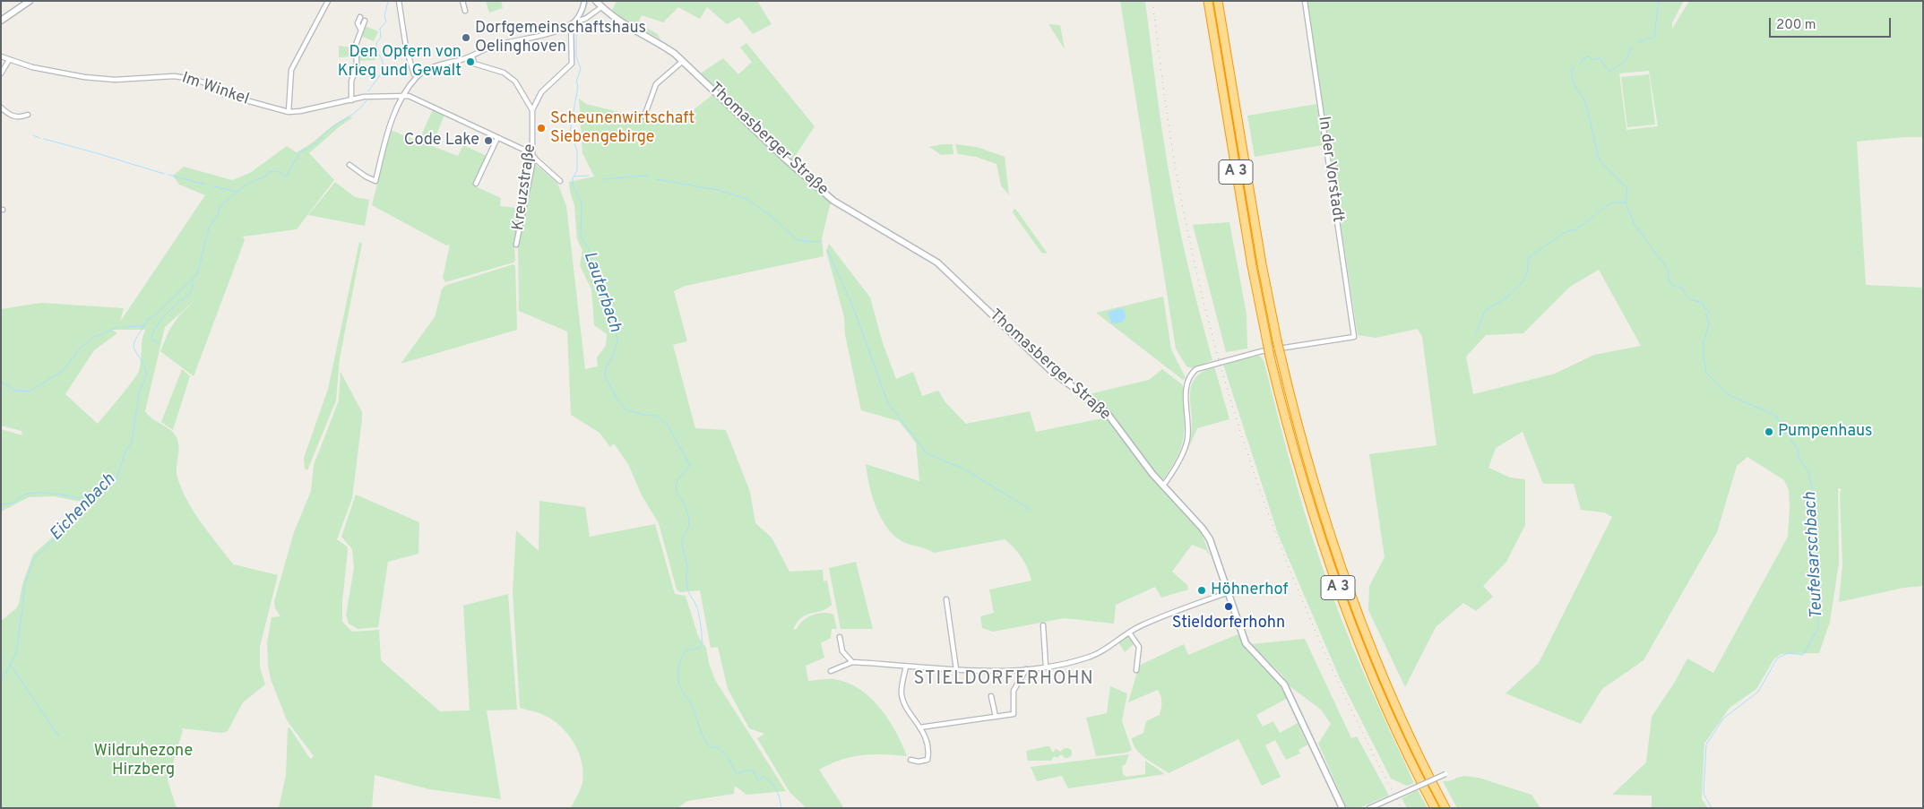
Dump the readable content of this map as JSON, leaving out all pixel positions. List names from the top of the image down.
{
  "streets": {
    "highway": ["A 3"],
    "main road": ["Thomasberger Straße"],
    "street": ["Im Winkel", "In der Vorstadt", "Kreuzstraße"]
  },
  "crossings": [
    ["Thomasberger Straße", "In der Vorstadt"]
  ],
  "districts": ["STIELDORFERHOHN"],
  "water": ["Lauterbach", "Eichenbach", "Teufelsarschbach"],
  "parks": ["Wildruhezone Hirzberg"],
  "places": [
    "Dorfgemeinschaftshaus Oelinghoven",
    "Den Opfern von Krieg und Gewalt",
    "Scheunenwirtschaft Siebengebirge",
    "Code Lake",
    "Pumpenhaus",
    "Höhnerhof",
    "Stieldorferhohn"
  ],
  "scale_bar": "200 m"
}
